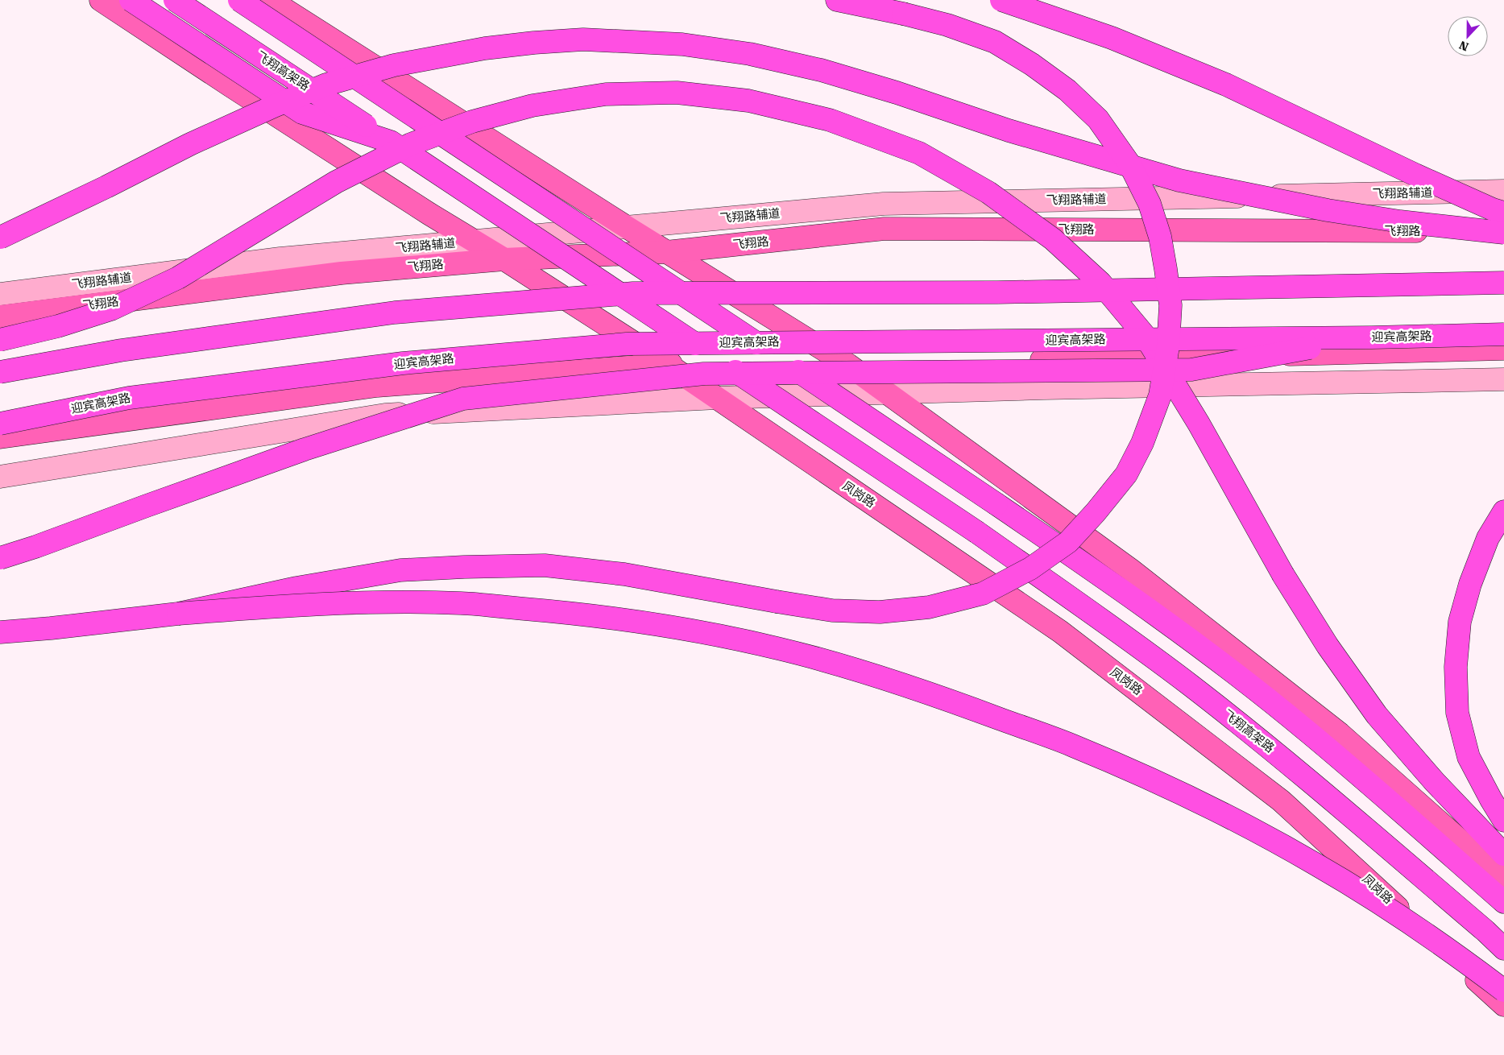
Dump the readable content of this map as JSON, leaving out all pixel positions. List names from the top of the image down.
{
  "streets": {
    "highway": ["飞翔高架路", "迎宾高架路"],
    "main road": ["飞翔路", "凤岗路"],
    "street": ["飞翔路辅道"]
  },
  "crossings": [
    ["飞翔路辅道", "凤岗路"],
    ["飞翔路", "凤岗路"]
  ],
  "north": "bottom"
}
